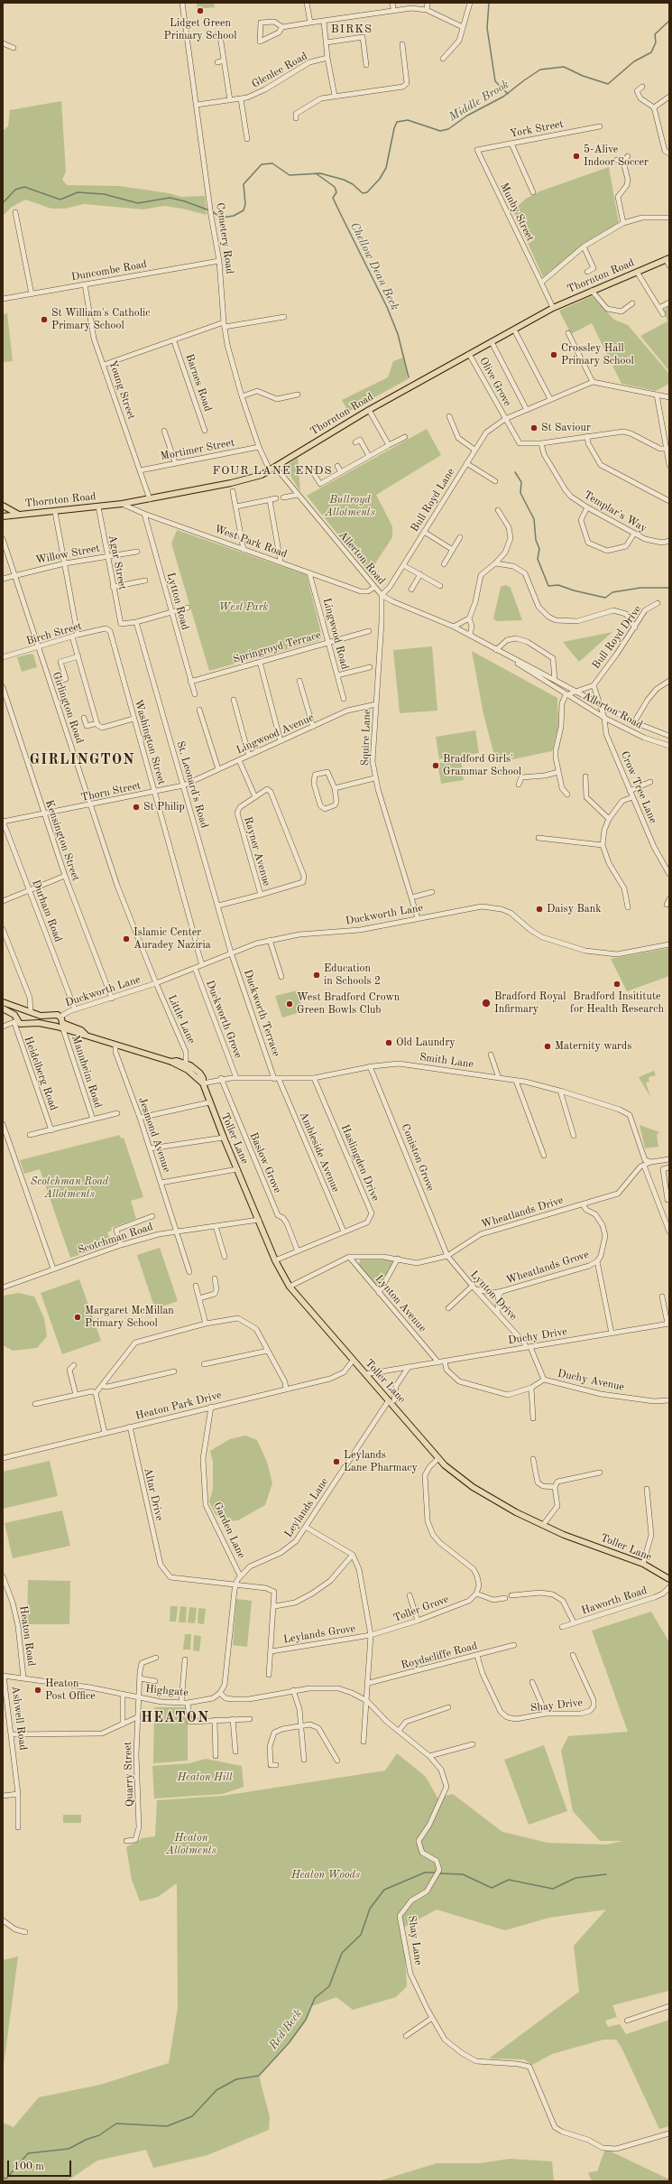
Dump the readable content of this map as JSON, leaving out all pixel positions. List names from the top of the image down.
{
  "streets": {
    "main road": ["Thornton Road", "Toller Lane"],
    "street": [
      "Glenlee Road",
      "York Street",
      "Munby Street",
      "Cemetery Road",
      "Duncombe Road",
      "Olive Grove",
      "Barnes Road",
      "Young Street",
      "Mortimer Street",
      "Bull Royd Lane",
      "Templar's Way",
      "West Park Road",
      "Willow Street",
      "Allerton Road",
      "Agar Street",
      "Lytton Road",
      "Birch Street",
      "Lingwood Road",
      "Bull Royd Drive",
      "Springroyd Terrace",
      "Girlington Road",
      "Lingwood Avenue",
      "Squire Lane",
      "Washington Street",
      "St. Leonard's Road",
      "Crow Tree Lane",
      "Thorn Street",
      "Kensington Street",
      "Rayner Avenue",
      "Durham Road",
      "Duckworth Lane",
      "Duckworth Terrace",
      "Little Lane",
      "Duckworth Grove",
      "Smith Lane",
      "Mannheim Road",
      "Heidelberg Road",
      "Jesmond Avenue",
      "Ambleside Avenue",
      "Coniston Grove",
      "Baslow Grove",
      "Haslingden Drive",
      "Wheatlands Drive",
      "Scotchman Road",
      "Wheatlands Grove",
      "Lynton Drive",
      "Lynton Avenue",
      "Duchy Drive",
      "Duchy Avenue",
      "Heaton Park Drive",
      "Altar Drive",
      "Leylands Lane",
      "Garden Lane",
      "Haworth Road",
      "Toller Grove",
      "Leylands Grove",
      "Heaton Road",
      "Roydscliffe Road",
      "Highgate",
      "Shay Drive",
      "Ashwell Road",
      "Quarry Street",
      "Shay Lane"
    ]
  },
  "crossings": [
    ["Glenlee Road", "Cemetery Road"],
    ["York Street", "Munby Street"],
    ["Munby Street", "Thornton Road"],
    ["Cemetery Road", "Duncombe Road"],
    ["Cemetery Road", "Thornton Road"],
    ["Cemetery Road", "Mortimer Street"],
    ["Cemetery Road", "Allerton Road"],
    ["Duncombe Road", "Young Street"],
    ["Thornton Road", "Olive Grove"],
    ["Thornton Road", "Young Street"],
    ["Thornton Road", "West Park Road"],
    ["Thornton Road", "Allerton Road"],
    ["Thornton Road", "Agar Street"],
    ["Olive Grove", "Bull Royd Lane"],
    ["Olive Grove", "Templar's Way"],
    ["Young Street", "Mortimer Street"],
    ["Bull Royd Lane", "Allerton Road"],
    ["Bull Royd Lane", "Squire Lane"],
    ["West Park Road", "Allerton Road"],
    ["West Park Road", "Lytton Road"],
    ["West Park Road", "Lingwood Road"],
    ["Willow Street", "Agar Street"],
    ["Willow Street", "Girlington Road"],
    ["Allerton Road", "Bull Royd Drive"],
    ["Allerton Road", "Squire Lane"],
    ["Allerton Road", "Crow Tree Lane"],
    ["Agar Street", "St. Leonard's Road"],
    ["Lytton Road", "Springroyd Terrace"],
    ["Birch Street", "Girlington Road"],
    ["Birch Street", "Washington Street"],
    ["Lingwood Road", "Springroyd Terrace"],
    ["Bull Royd Drive", "Crow Tree Lane"],
    ["Girlington Road", "Thorn Street"],
    ["Girlington Road", "Duckworth Lane"],
    ["Girlington Road", "Little Lane"],
    ["Lingwood Avenue", "Squire Lane"],
    ["Lingwood Avenue", "St. Leonard's Road"],
    ["Lingwood Avenue", "Thorn Street"],
    ["Squire Lane", "Duckworth Lane"],
    ["Washington Street", "Thorn Street"],
    ["St. Leonard's Road", "Thorn Street"],
    ["St. Leonard's Road", "Duckworth Lane"],
    ["St. Leonard's Road", "Duckworth Terrace"],
    ["Thorn Street", "Kensington Street"],
    ["Thorn Street", "Durham Road"],
    ["Kensington Street", "Duckworth Lane"],
    ["Durham Road", "Duckworth Lane"],
    ["Duckworth Lane", "Duckworth Terrace"],
    ["Duckworth Lane", "Little Lane"],
    ["Duckworth Lane", "Duckworth Grove"],
    ["Duckworth Terrace", "Smith Lane"],
    ["Duckworth Terrace", "Ambleside Avenue"],
    ["Little Lane", "Toller Lane"],
    ["Duckworth Grove", "Smith Lane"],
    ["Smith Lane", "Toller Lane"],
    ["Smith Lane", "Ambleside Avenue"],
    ["Smith Lane", "Coniston Grove"],
    ["Smith Lane", "Baslow Grove"],
    ["Smith Lane", "Haslingden Drive"],
    ["Smith Lane", "Wheatlands Drive"],
    ["Mannheim Road", "Toller Lane"],
    ["Jesmond Avenue", "Toller Lane"],
    ["Jesmond Avenue", "Scotchman Road"],
    ["Toller Lane", "Haslingden Drive"],
    ["Toller Lane", "Wheatlands Drive"],
    ["Toller Lane", "Scotchman Road"],
    ["Toller Lane", "Duchy Drive"],
    ["Toller Lane", "Heaton Park Drive"],
    ["Toller Lane", "Leylands Lane"],
    ["Ambleside Avenue", "Haslingden Drive"],
    ["Coniston Grove", "Wheatlands Drive"],
    ["Coniston Grove", "Lynton Drive"],
    ["Baslow Grove", "Haslingden Drive"],
    ["Wheatlands Drive", "Lynton Drive"],
    ["Wheatlands Drive", "Lynton Avenue"],
    ["Wheatlands Grove", "Lynton Drive"],
    ["Lynton Drive", "Duchy Drive"],
    ["Lynton Drive", "Duchy Avenue"],
    ["Lynton Avenue", "Duchy Drive"],
    ["Duchy Drive", "Duchy Avenue"],
    ["Heaton Park Drive", "Altar Drive"],
    ["Heaton Park Drive", "Garden Lane"],
    ["Altar Drive", "Leylands Lane"],
    ["Leylands Lane", "Garden Lane"],
    ["Leylands Lane", "Highgate"],
    ["Toller Grove", "Leylands Grove"],
    ["Heaton Road", "Highgate"],
    ["Roydscliffe Road", "Shay Drive"],
    ["Highgate", "Ashwell Road"],
    ["Highgate", "Quarry Street"]
  ],
  "districts": [
    "BIRKS",
    "FOUR LANE ENDS",
    "GIRLINGTON",
    "HEATON"
  ],
  "water": ["Middle Brook", "Chellow Dean Beck", "Red Beck"],
  "parks": [
    "Bullroyd Allotments",
    "West Park",
    "Scotchman Road Allotments",
    "Heaton Hill",
    "Heaton Allotments",
    "Heaton Woods"
  ],
  "places": [
    "Lidget Green Primary School",
    "5-Alive Indoor Soccer",
    "St William's Catholic Primary School",
    "Crossley Hall Primary School",
    "St Saviour",
    "Bradford Girls' Grammar School",
    "St Philip",
    "Daisy Bank",
    "Islamic Center Auradey Naziria",
    "Education in Schools 2",
    "Bradford Insititute for Health Research",
    "Bradford Royal Infirmary",
    "West Bradford Crown Green Bowls Club",
    "Old Laundry",
    "Maternity wards",
    "Margaret McMillan Primary School",
    "Leylands Lane Pharmacy",
    "Heaton Post Office"
  ],
  "scale_bar": "100 m"
}
